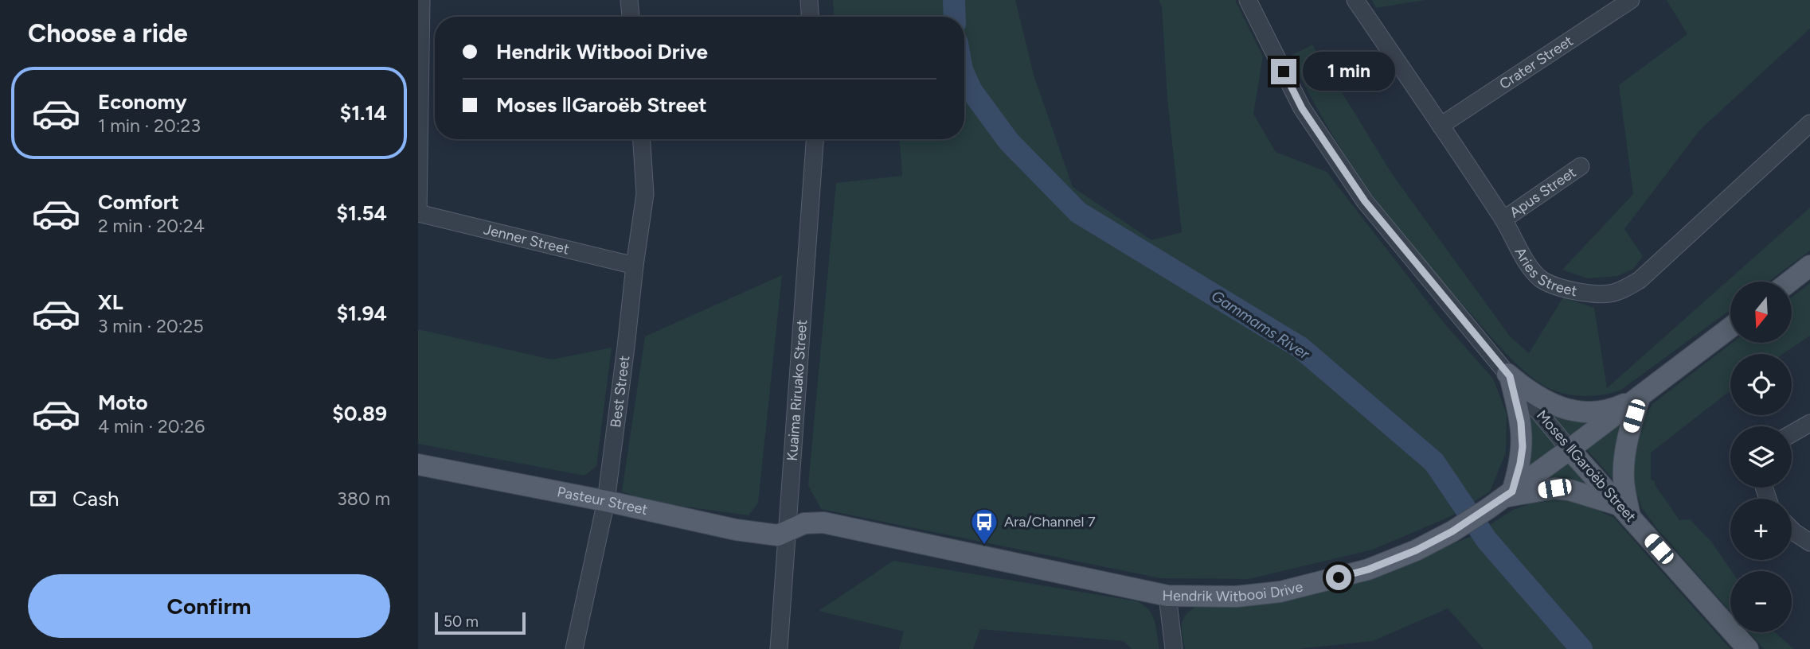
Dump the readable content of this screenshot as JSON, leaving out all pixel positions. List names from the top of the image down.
{
  "streets": {
    "main road": ["Moses ǁGaroëb Street", "Pasteur Street", "Hendrik Witbooi Drive"],
    "street": [
      "Crater Street",
      "Apus Street",
      "Jenner Street",
      "Aries Street",
      "Kuaima Riruako Street",
      "Best Street"
    ]
  },
  "crossings": [
    ["Crater Street", "Aries Street"],
    ["Apus Street", "Aries Street"],
    ["Jenner Street", "Best Street"],
    ["Kuaima Riruako Street", "Pasteur Street"],
    ["Kuaima Riruako Street", "Hendrik Witbooi Drive"],
    ["Best Street", "Pasteur Street"],
    ["Moses ǁGaroëb Street", "Hendrik Witbooi Drive"],
    ["Pasteur Street", "Hendrik Witbooi Drive"]
  ],
  "water": ["Gammams River"],
  "places": {
    "bus stop": ["Ara/Channel 7"]
  },
  "scale_bar": "50 m",
  "north": "bottom",
  "page": {
    "heading": "Choose a ride",
    "banner": ["Hendrik Witbooi Drive", "Moses ǁGaroëb Street"],
    "bubble": "1 min",
    "list": [
      {
        "name": "Economy",
        "note": "1 min · 20:23",
        "value": "$1.14"
      },
      {
        "name": "Comfort",
        "note": "2 min · 20:24",
        "value": "$1.54"
      },
      {
        "name": "XL",
        "note": "3 min · 20:25",
        "value": "$1.94"
      },
      {
        "name": "Moto",
        "note": "4 min · 20:26",
        "value": "$0.89"
      }
    ],
    "map_buttons": ["+", "−"],
    "pay": ["Cash", "380 m"],
    "buttons": "Confirm",
    "scale": "50 m"
  }
}
